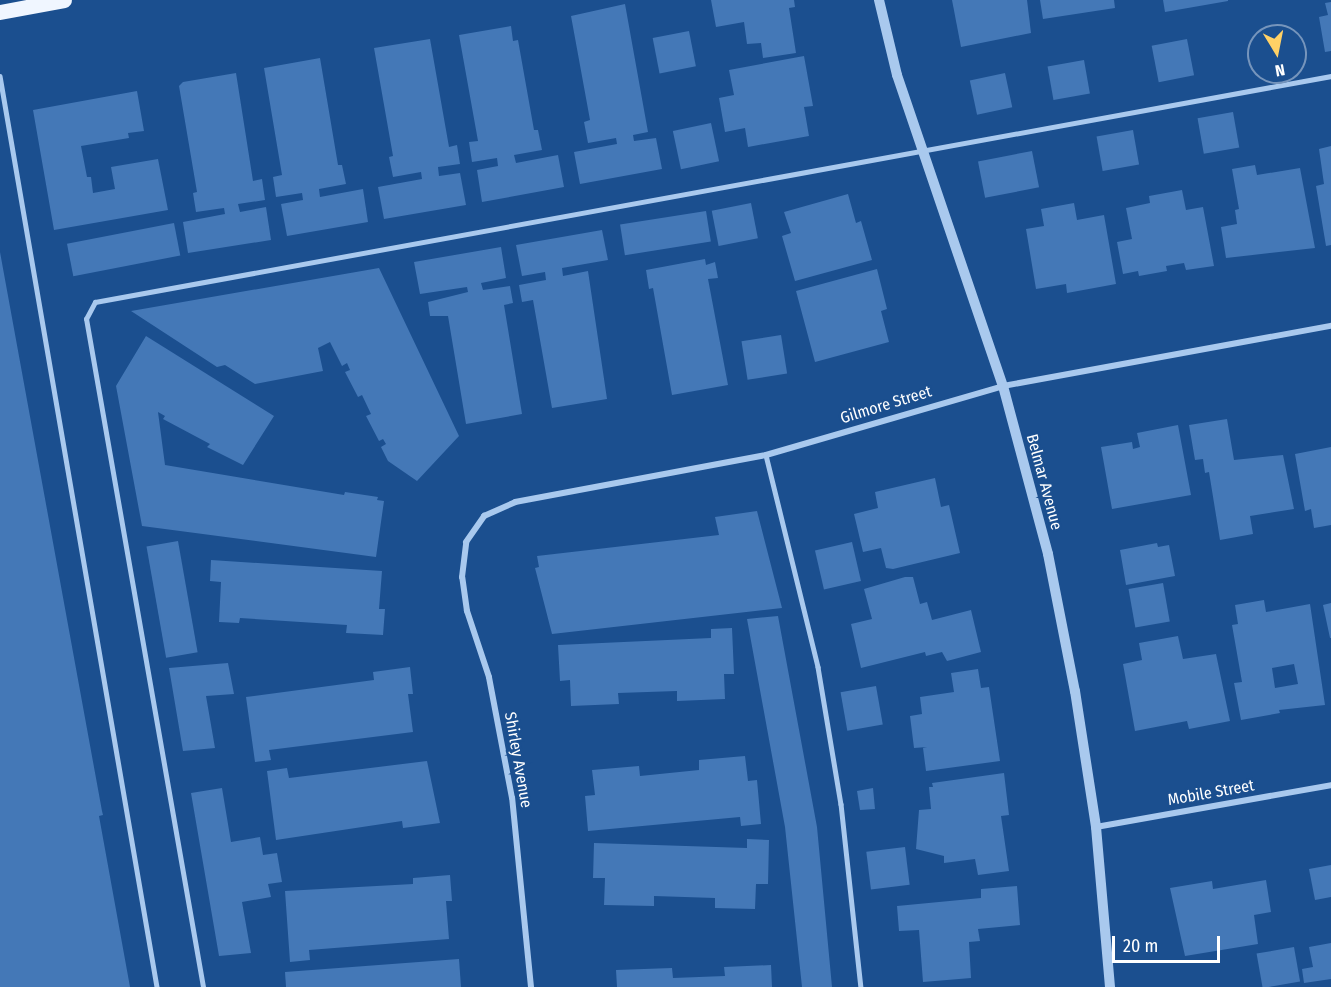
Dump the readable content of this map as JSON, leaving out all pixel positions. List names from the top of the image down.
{
  "streets": {
    "street": [
      "Gilmore Street",
      "Belmar Avenue",
      "Shirley Avenue",
      "Mobile Street"
    ]
  },
  "crossings": [
    ["Gilmore Street", "Belmar Avenue"],
    ["Gilmore Street", "Shirley Avenue"],
    ["Belmar Avenue", "Mobile Street"]
  ],
  "scale_bar": "20 m",
  "north": "bottom"
}
